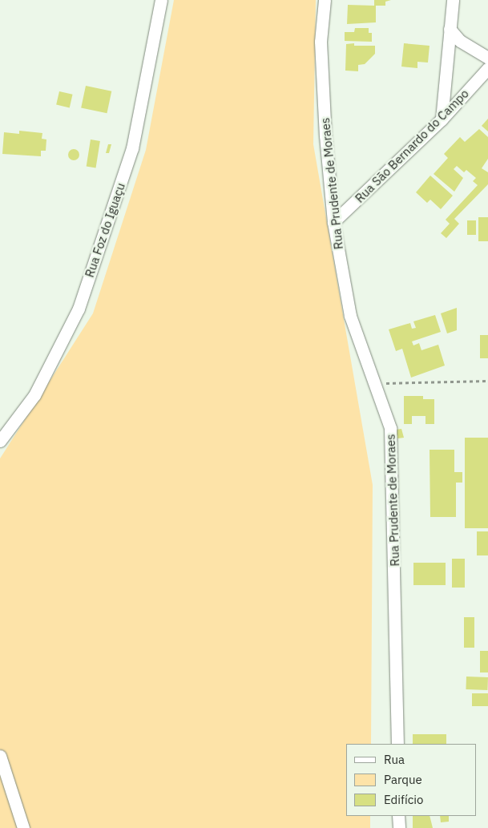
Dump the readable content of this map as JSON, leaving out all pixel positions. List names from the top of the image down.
{
  "streets": {
    "street": ["Rua São Bernardo do Campo", "Rua Prudente de Moraes", "Rua Foz do Iguaçu"]
  },
  "crossings": [
    ["Rua São Bernardo do Campo", "Rua Prudente de Moraes"]
  ],
  "legend": ["Rua", "Parque", "Edifício"]
}
